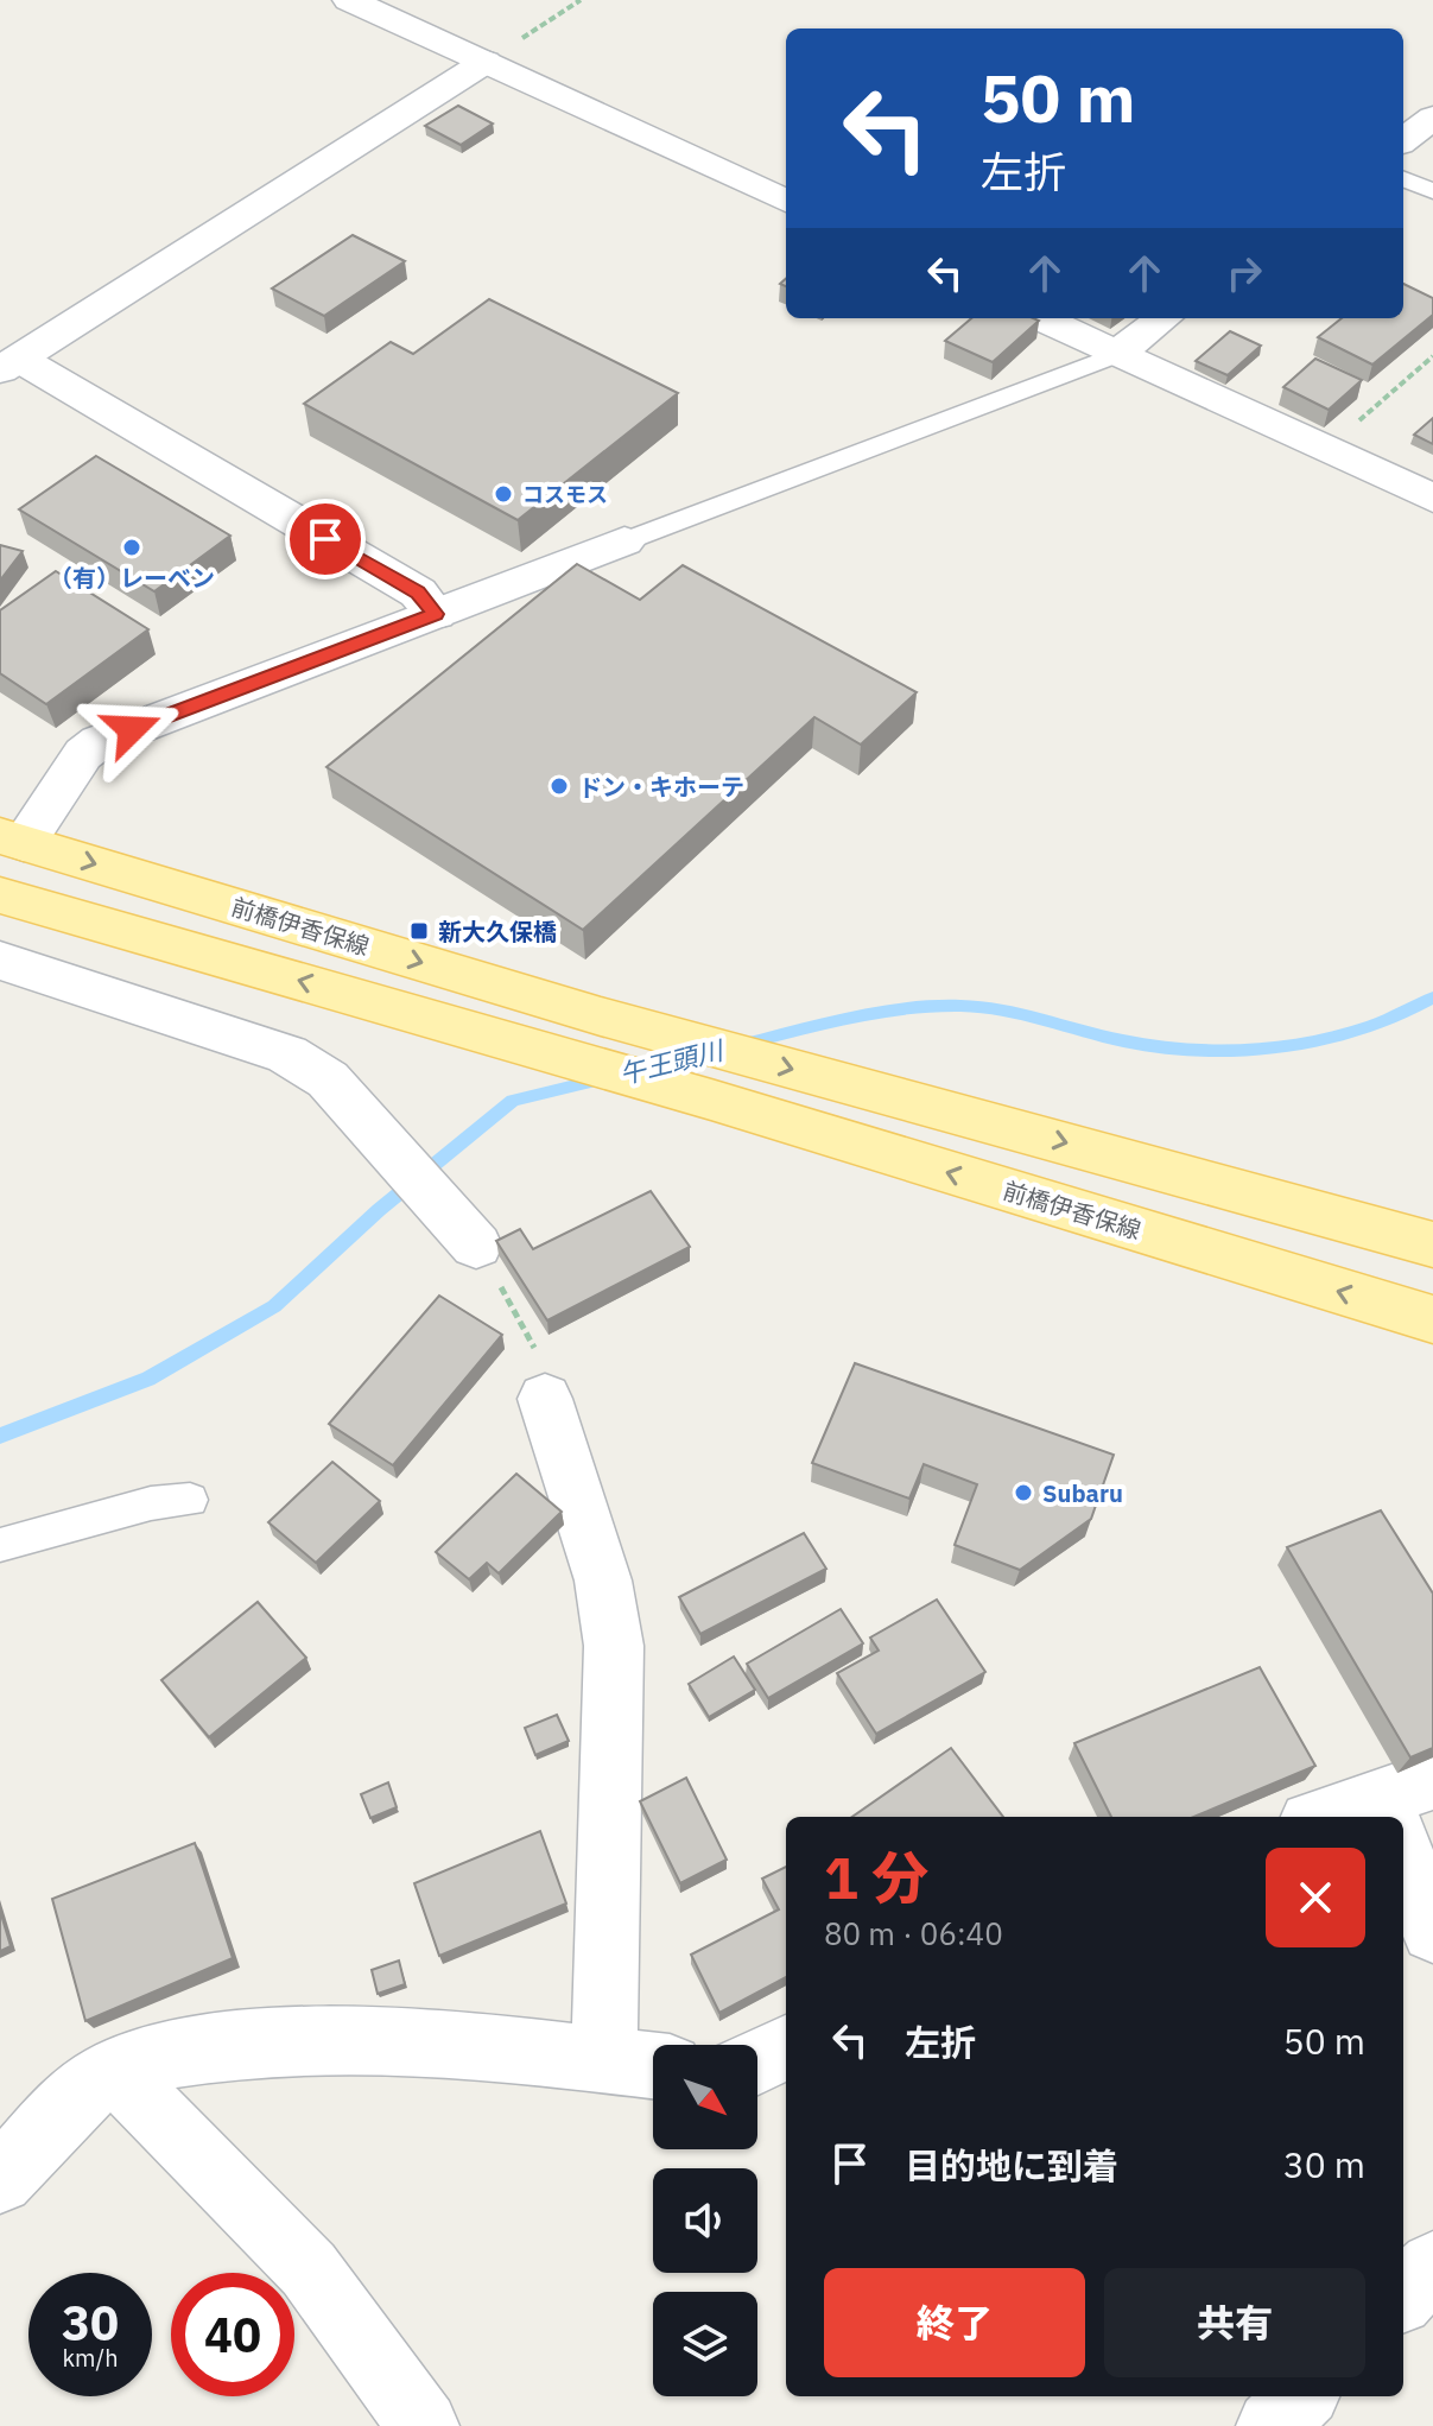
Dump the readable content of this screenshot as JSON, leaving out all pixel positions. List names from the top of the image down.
{
  "streets": {
    "main road": ["前橋伊香保線"]
  },
  "water": ["午王頭川"],
  "places": {
    "other": [
      "コスモス",
      "（有）レーベン",
      "ドン・キホーテ",
      "Subaru"
    ],
    "transit": ["新大久保橋"]
  },
  "north": "bottom right",
  "page": {
    "turn": ["50 m", "左折"],
    "heading": ["1 分", "80 m · 06:40"],
    "list": [
      {
        "name": "左折",
        "value": "50 m"
      },
      {
        "name": "目的地に到着",
        "value": "30 m"
      }
    ],
    "buttons": ["終了", "共有"],
    "speed": "30 km/h",
    "limit": "40"
  }
}
